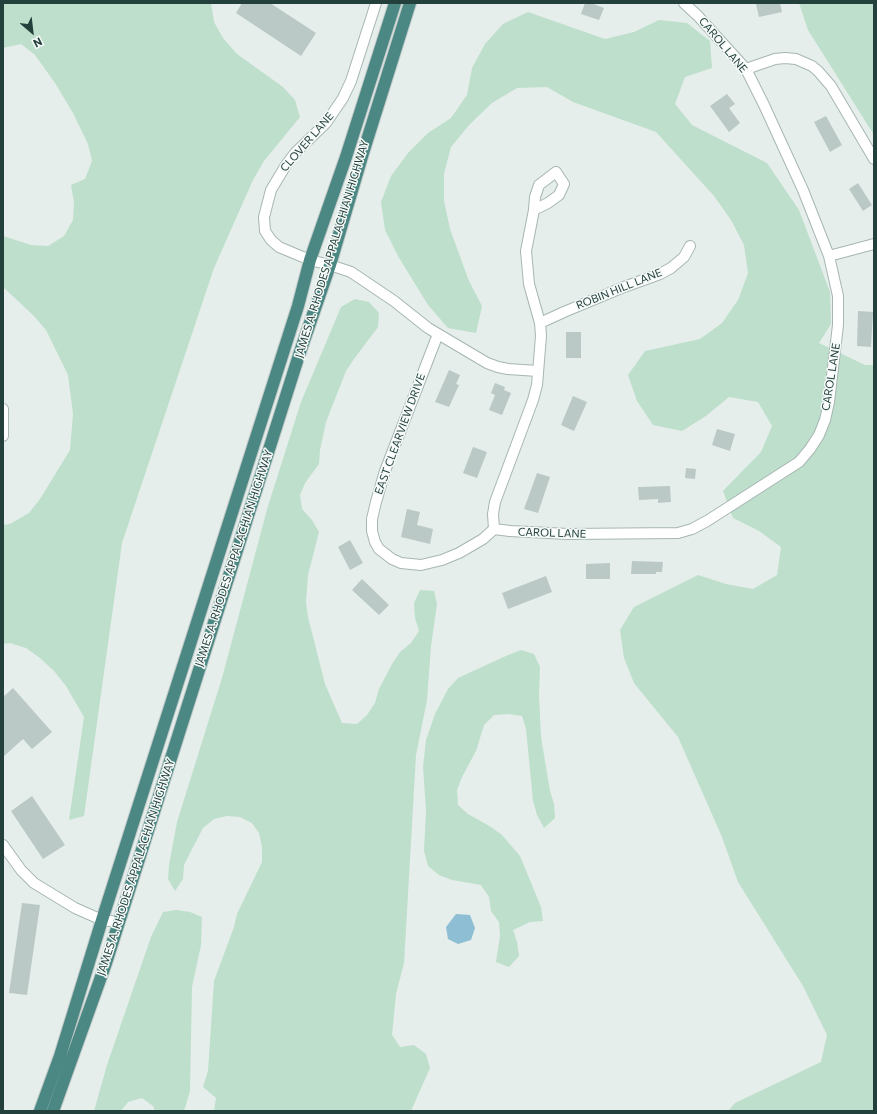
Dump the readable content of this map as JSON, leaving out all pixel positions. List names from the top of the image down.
{
  "streets": {
    "highway": ["JAMES A. RHODES APPALACHIAN HIGHWAY"],
    "street": [
      "CAROL LANE",
      "CLOVER LANE",
      "ROBIN HILL LANE",
      "EAST CLEARVIEW DRIVE"
    ]
  },
  "crossings": [
    ["CAROL LANE", "EAST CLEARVIEW DRIVE"],
    ["CLOVER LANE", "JAMES A. RHODES APPALACHIAN HIGHWAY"],
    ["CLOVER LANE", "EAST CLEARVIEW DRIVE"]
  ],
  "north": "bottom right"
}
